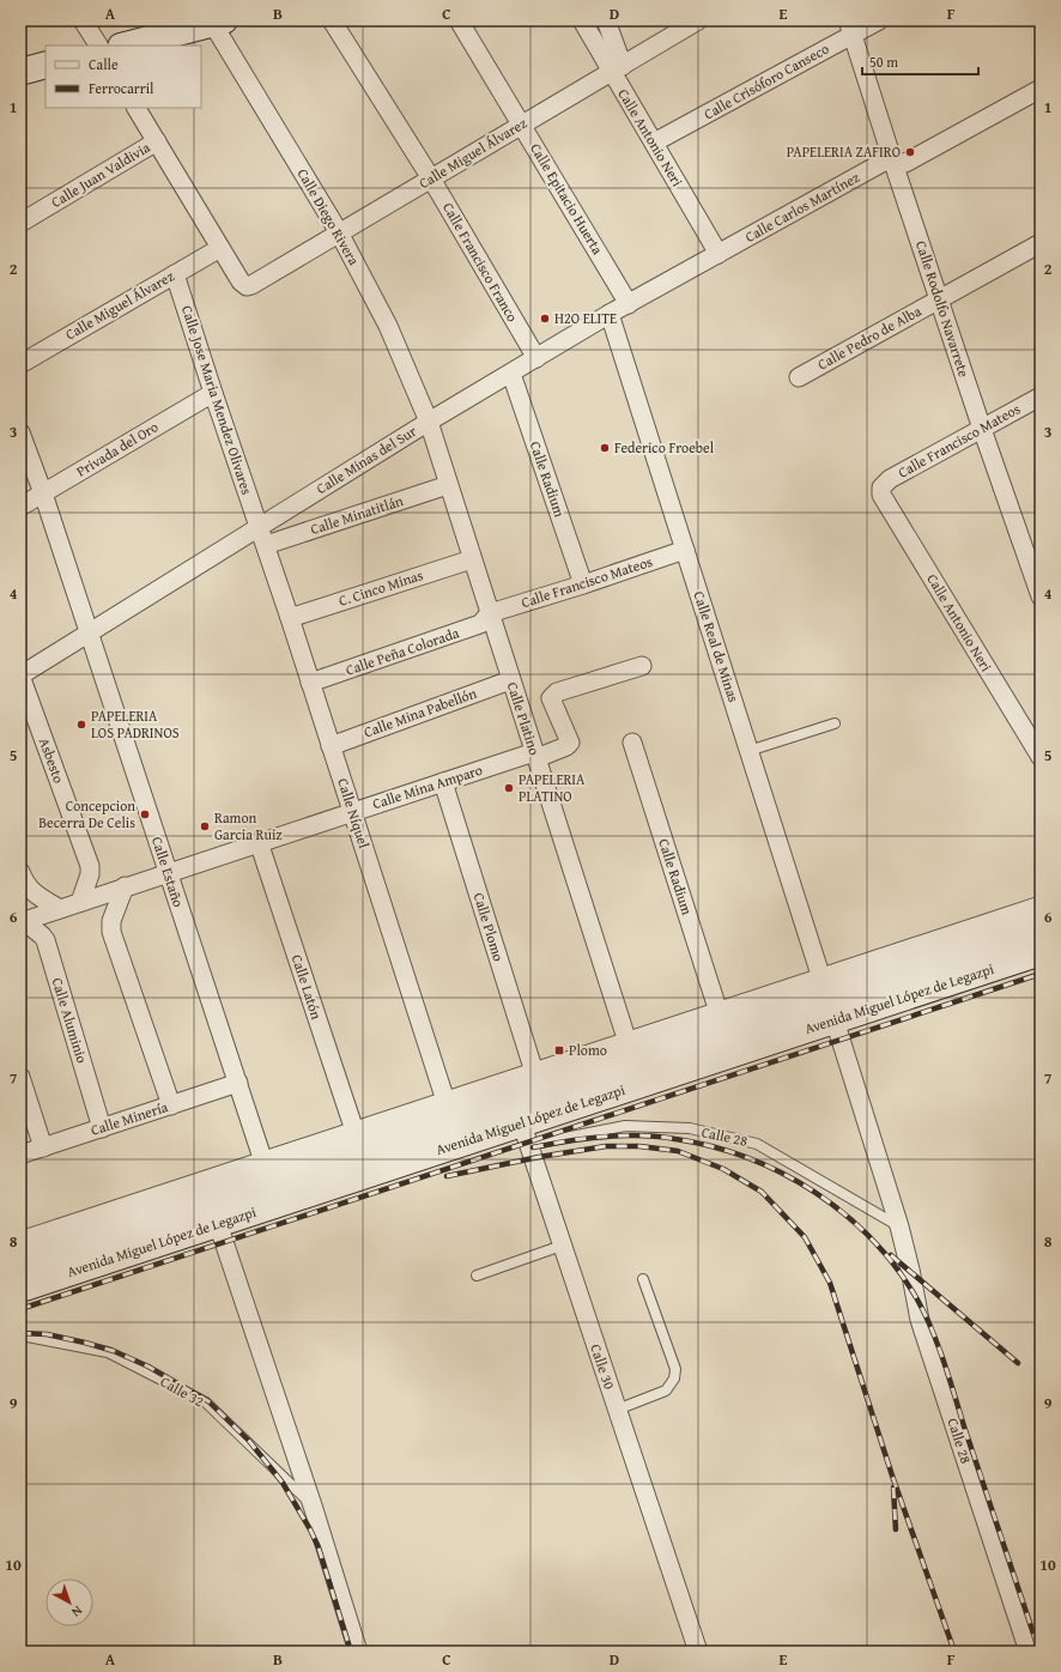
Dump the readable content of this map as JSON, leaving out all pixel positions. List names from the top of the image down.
{
  "streets": {
    "main road": ["Avenida Miguel López de Legazpi"],
    "street": [
      "Calle Crisóforo Canseco",
      "Calle Antonio Neri",
      "Calle Miguel Álvarez",
      "Calle Juan Valdivia",
      "Calle Epitacio Huerta",
      "Calle Carlos Martínez",
      "Calle Diego Rivera",
      "Calle Francisco Franco",
      "Calle Rodolfo Navarrete",
      "Calle Pedro de Alba",
      "Calle Jose Maria Mendez Olivares",
      "Calle Francisco Mateos",
      "Privada del Oro",
      "Calle Minas del Sur",
      "Calle Radium",
      "Calle Minatitlán",
      "C. Cinco Minas",
      "Calle Real de Minas",
      "Calle Peña Colorada",
      "Calle Mina Pabellón",
      "Calle Platino",
      "Asbesto",
      "Calle Mina Amparo",
      "Calle Níquel",
      "Calle Estaño",
      "Calle Plomo",
      "Calle Latón",
      "Calle Aluminio",
      "Calle Minería",
      "Calle 28",
      "Calle 30",
      "Calle 32"
    ]
  },
  "crossings": [
    ["Calle Crisóforo Canseco", "Calle Antonio Neri"],
    ["Calle Crisóforo Canseco", "Calle Rodolfo Navarrete"],
    ["Calle Antonio Neri", "Calle Miguel Álvarez"],
    ["Calle Antonio Neri", "Calle Carlos Martínez"],
    ["Calle Antonio Neri", "Calle Francisco Mateos"],
    ["Calle Antonio Neri", "Calle Minas del Sur"],
    ["Calle Miguel Álvarez", "Calle Epitacio Huerta"],
    ["Calle Miguel Álvarez", "Calle Diego Rivera"],
    ["Calle Miguel Álvarez", "Calle Francisco Franco"],
    ["Calle Miguel Álvarez", "Calle Jose Maria Mendez Olivares"],
    ["Calle Epitacio Huerta", "Calle Minas del Sur"],
    ["Calle Carlos Martínez", "Calle Rodolfo Navarrete"],
    ["Calle Carlos Martínez", "Calle Minas del Sur"],
    ["Calle Diego Rivera", "Calle Minas del Sur"],
    ["Calle Diego Rivera", "Calle Platino"],
    ["Calle Francisco Franco", "Calle Minas del Sur"],
    ["Calle Rodolfo Navarrete", "Calle Pedro de Alba"],
    ["Calle Rodolfo Navarrete", "Calle Francisco Mateos"],
    ["Calle Jose Maria Mendez Olivares", "Privada del Oro"],
    ["Calle Jose Maria Mendez Olivares", "Calle Minas del Sur"],
    ["Calle Jose Maria Mendez Olivares", "Calle Níquel"],
    ["Calle Francisco Mateos", "Calle Radium"],
    ["Calle Francisco Mateos", "Calle Real de Minas"],
    ["Calle Francisco Mateos", "Calle Peña Colorada"],
    ["Calle Francisco Mateos", "Calle Platino"],
    ["Privada del Oro", "Calle Estaño"],
    ["Calle Minas del Sur", "Calle Radium"],
    ["Calle Minas del Sur", "Calle Real de Minas"],
    ["Calle Minas del Sur", "Calle Platino"],
    ["Calle Minas del Sur", "Asbesto"],
    ["Calle Minas del Sur", "Calle Níquel"],
    ["Calle Minas del Sur", "Calle Estaño"],
    ["Calle Radium", "Avenida Miguel López de Legazpi"],
    ["Calle Minatitlán", "Calle Platino"],
    ["Calle Minatitlán", "Calle Níquel"],
    ["C. Cinco Minas", "Calle Platino"],
    ["C. Cinco Minas", "Calle Níquel"],
    ["Calle Real de Minas", "Avenida Miguel López de Legazpi"],
    ["Calle Real de Minas", "Calle 28"],
    ["Calle Peña Colorada", "Calle Platino"],
    ["Calle Peña Colorada", "Calle Níquel"],
    ["Calle Mina Pabellón", "Calle Platino"],
    ["Calle Mina Pabellón", "Calle Níquel"],
    ["Calle Platino", "Calle Mina Amparo"],
    ["Calle Platino", "Avenida Miguel López de Legazpi"],
    ["Asbesto", "Calle Mina Amparo"],
    ["Calle Mina Amparo", "Calle Níquel"],
    ["Calle Mina Amparo", "Calle Estaño"],
    ["Calle Mina Amparo", "Calle Plomo"],
    ["Calle Mina Amparo", "Calle Latón"],
    ["Calle Mina Amparo", "Calle Aluminio"],
    ["Calle Níquel", "Avenida Miguel López de Legazpi"],
    ["Calle Estaño", "Avenida Miguel López de Legazpi"],
    ["Calle Estaño", "Calle Minería"],
    ["Calle Plomo", "Avenida Miguel López de Legazpi"],
    ["Calle Latón", "Avenida Miguel López de Legazpi"],
    ["Avenida Miguel López de Legazpi", "Calle 28"],
    ["Avenida Miguel López de Legazpi", "Calle 30"],
    ["Avenida Miguel López de Legazpi", "Calle 32"],
    ["Calle Aluminio", "Calle Minería"],
    ["Calle 28", "Calle 30"]
  ],
  "places": {
    "other": [
      "PAPELERIA ZAFIRO",
      "H2O ELITE",
      "Federico Froebel",
      "PAPELERIA LOS PADRINOS",
      "PAPELERIA PLATINO",
      "Concepcion Becerra De Celis",
      "Ramon Garcia Ruiz"
    ],
    "transit": ["Plomo"]
  },
  "legend": ["Calle", "Ferrocarril"],
  "scale_bar": "50 m",
  "north": "bottom right",
  "grid": {
    "columns": [
      "A",
      "B",
      "C",
      "D",
      "E",
      "F"
    ],
    "rows": [
      "1",
      "2",
      "3",
      "4",
      "5",
      "6",
      "7",
      "8",
      "9",
      "10"
    ]
  }
}
